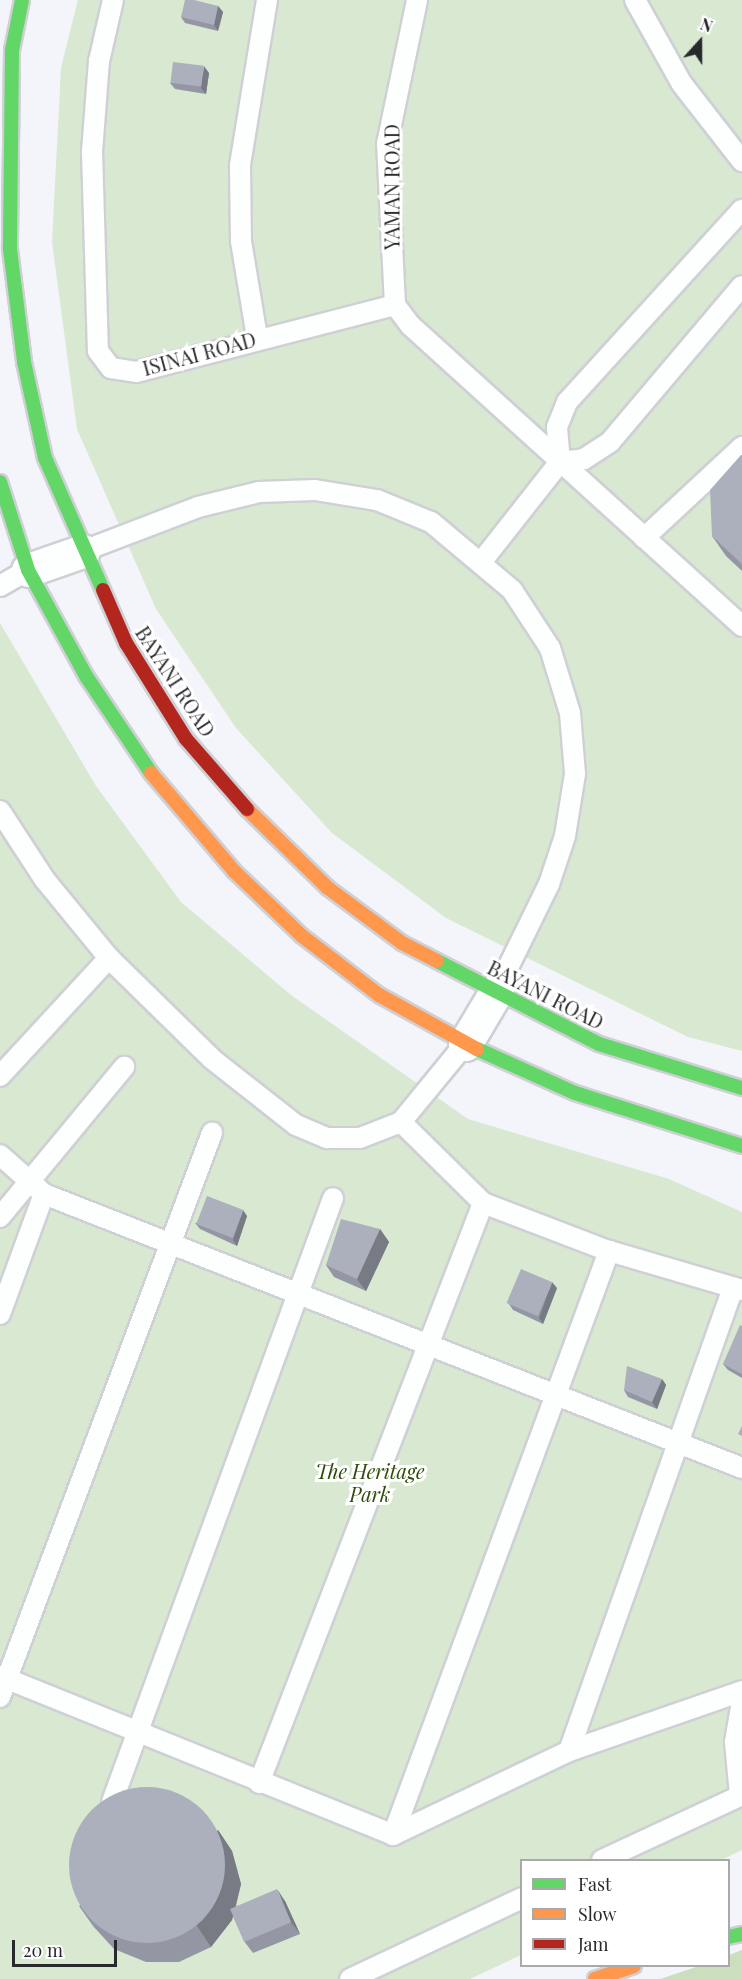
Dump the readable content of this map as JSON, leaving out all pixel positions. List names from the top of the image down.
{
  "streets": {
    "main road": ["BAYANI ROAD"],
    "lane": ["YAMAN ROAD", "ISINAI ROAD"]
  },
  "crossings": [
    ["YAMAN ROAD", "ISINAI ROAD"]
  ],
  "parks": ["The Heritage Park"],
  "legend": ["Fast", "Slow", "Jam"],
  "scale_bar": "20 m",
  "north": "top"
}
